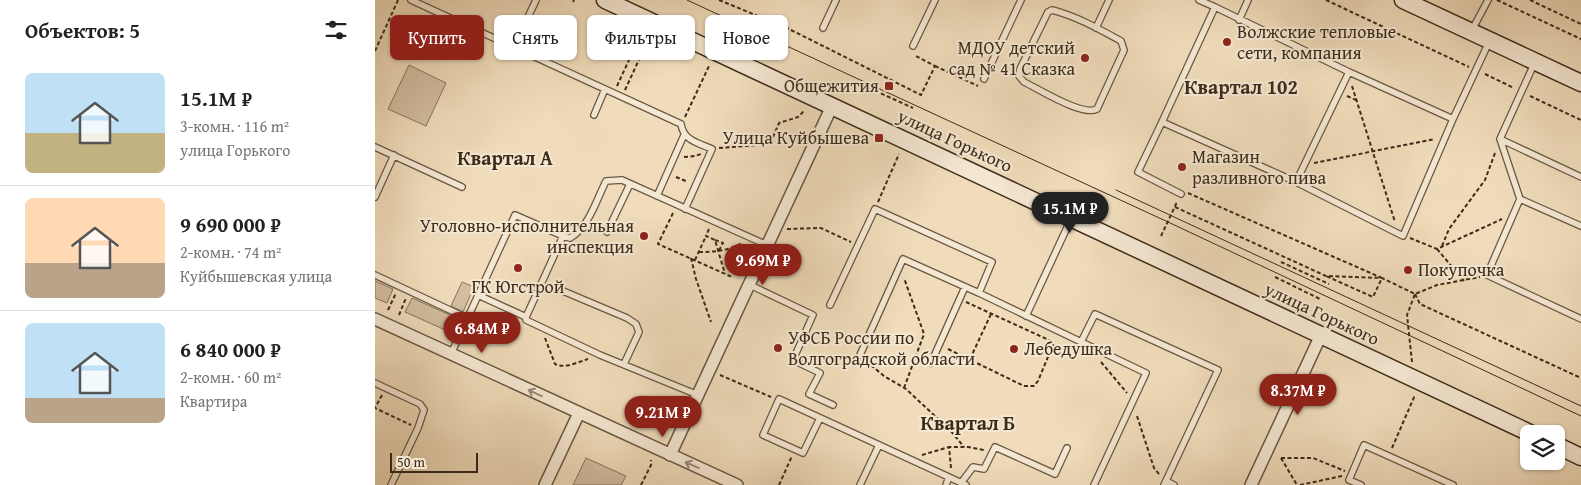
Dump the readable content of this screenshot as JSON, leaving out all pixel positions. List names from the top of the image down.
{
  "streets": {
    "street": ["улица Горького"]
  },
  "districts": ["Квартал 102", "Квартал А", "Квартал Б"],
  "places": {
    "other": [
      "Волжские тепловые сети, компания",
      "МДОУ детский сад № 41 Сказка",
      "Магазин разливного пива",
      "Уголовно-исполнительная инспекция",
      "ГК Югстрой",
      "Покупочка",
      "УФСБ России по Волгоградской области",
      "Лебедушка"
    ],
    "transit": ["Общежития", "Улица Куйбышева"]
  },
  "scale_bar": "50 m",
  "page": {
    "heading": "Объектов: 5",
    "chip": [
      "Купить",
      "Снять",
      "Фильтры",
      "Новое"
    ],
    "list": [
      {
        "name": "15.1M ₽",
        "note": "3-комн. · 116 m² · улица Горького"
      },
      {
        "name": "9 690 000 ₽",
        "note": "2-комн. · 74 m² · Куйбышевская улица"
      },
      {
        "name": "6 840 000 ₽",
        "note": "2-комн. · 60 m² · Квартира"
      }
    ],
    "price": [
      "15.1M ₽",
      "9.69M ₽",
      "6.84M ₽",
      "8.37M ₽",
      "9.21M ₽"
    ],
    "scale": "50 m"
  }
}
